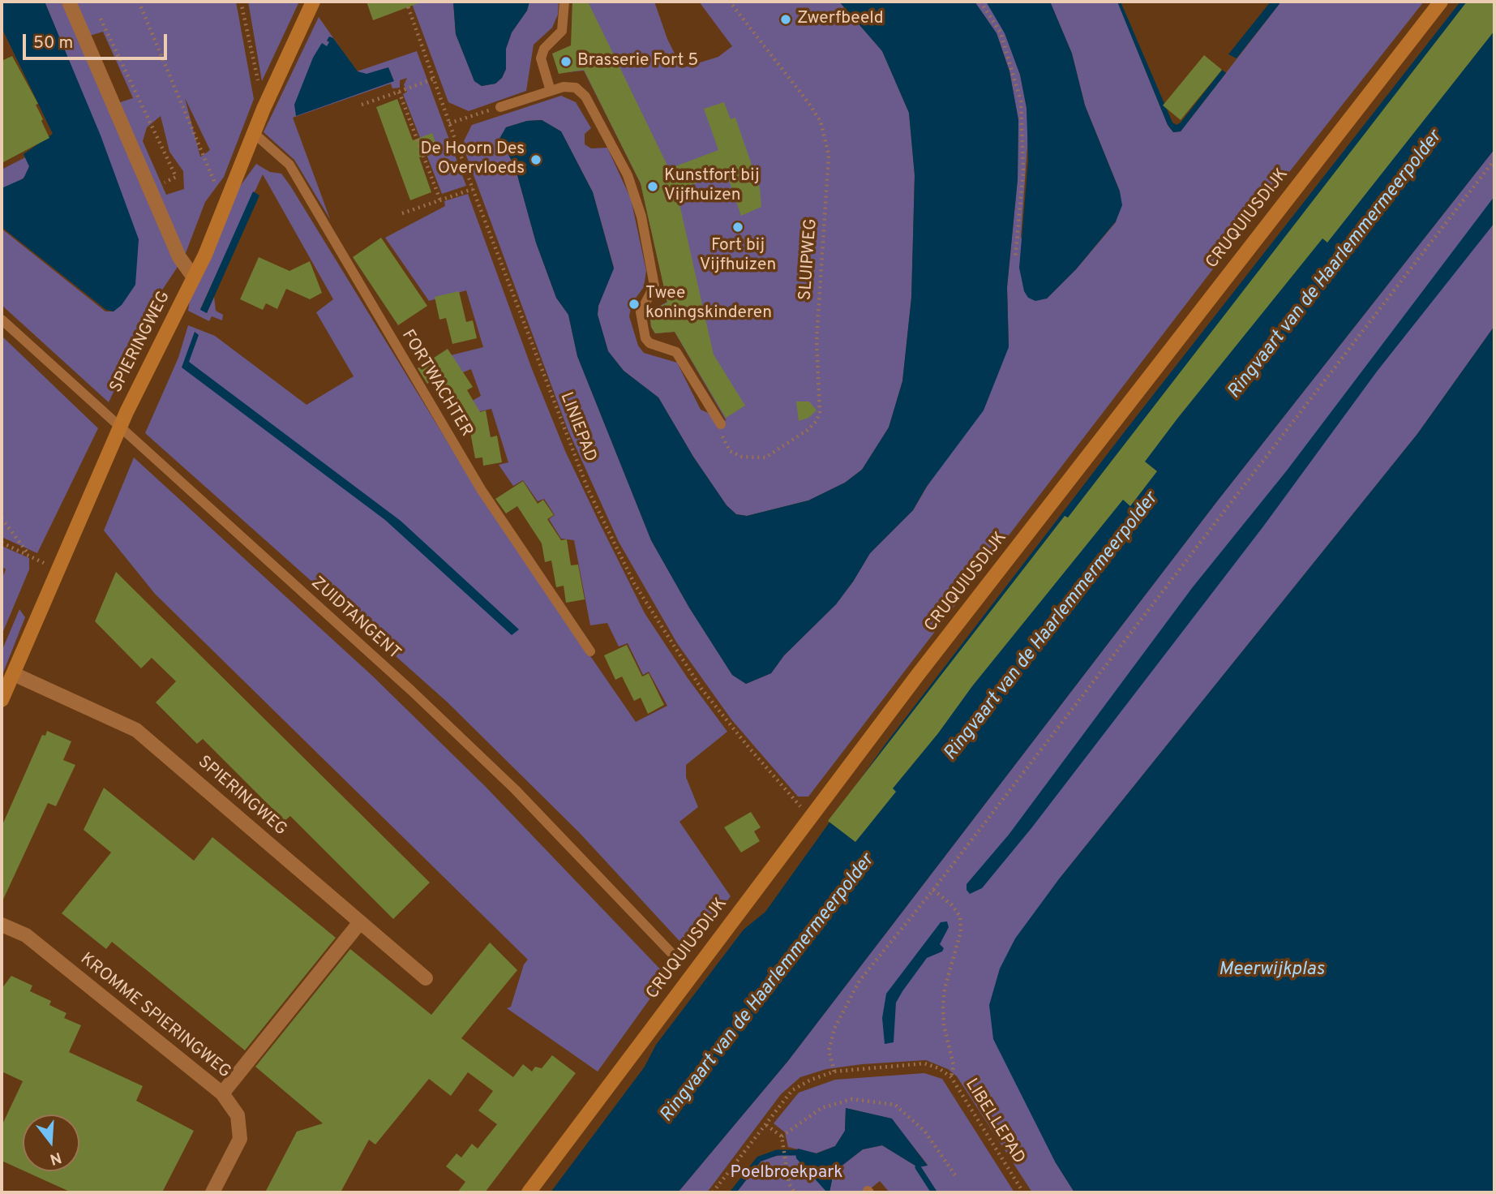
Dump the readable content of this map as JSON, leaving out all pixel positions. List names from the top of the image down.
{
  "streets": {
    "street": ["CRUQUIUSDIJK", "SPIERINGWEG", "KROMME SPIERINGWEG"],
    "lane": ["FORTWACHTER", "ZUIDTANGENT"],
    "path": ["SLUIPWEG", "LINIEPAD", "LIBELLEPAD"]
  },
  "crossings": [
    ["CRUQUIUSDIJK", "LINIEPAD"],
    ["SPIERINGWEG", "FORTWACHTER"]
  ],
  "water": ["Ringvaart van de Haarlemmermeerpolder", "Meerwijkplas"],
  "parks": ["Poelbroekpark"],
  "places": [
    "Zwerfbeeld",
    "Brasserie Fort 5",
    "De Hoorn Des Overvloeds",
    "Kunstfort bij Vijfhuizen",
    "Fort bij Vijfhuizen",
    "Twee koningskinderen"
  ],
  "scale_bar": "50 m",
  "north": "bottom"
}
